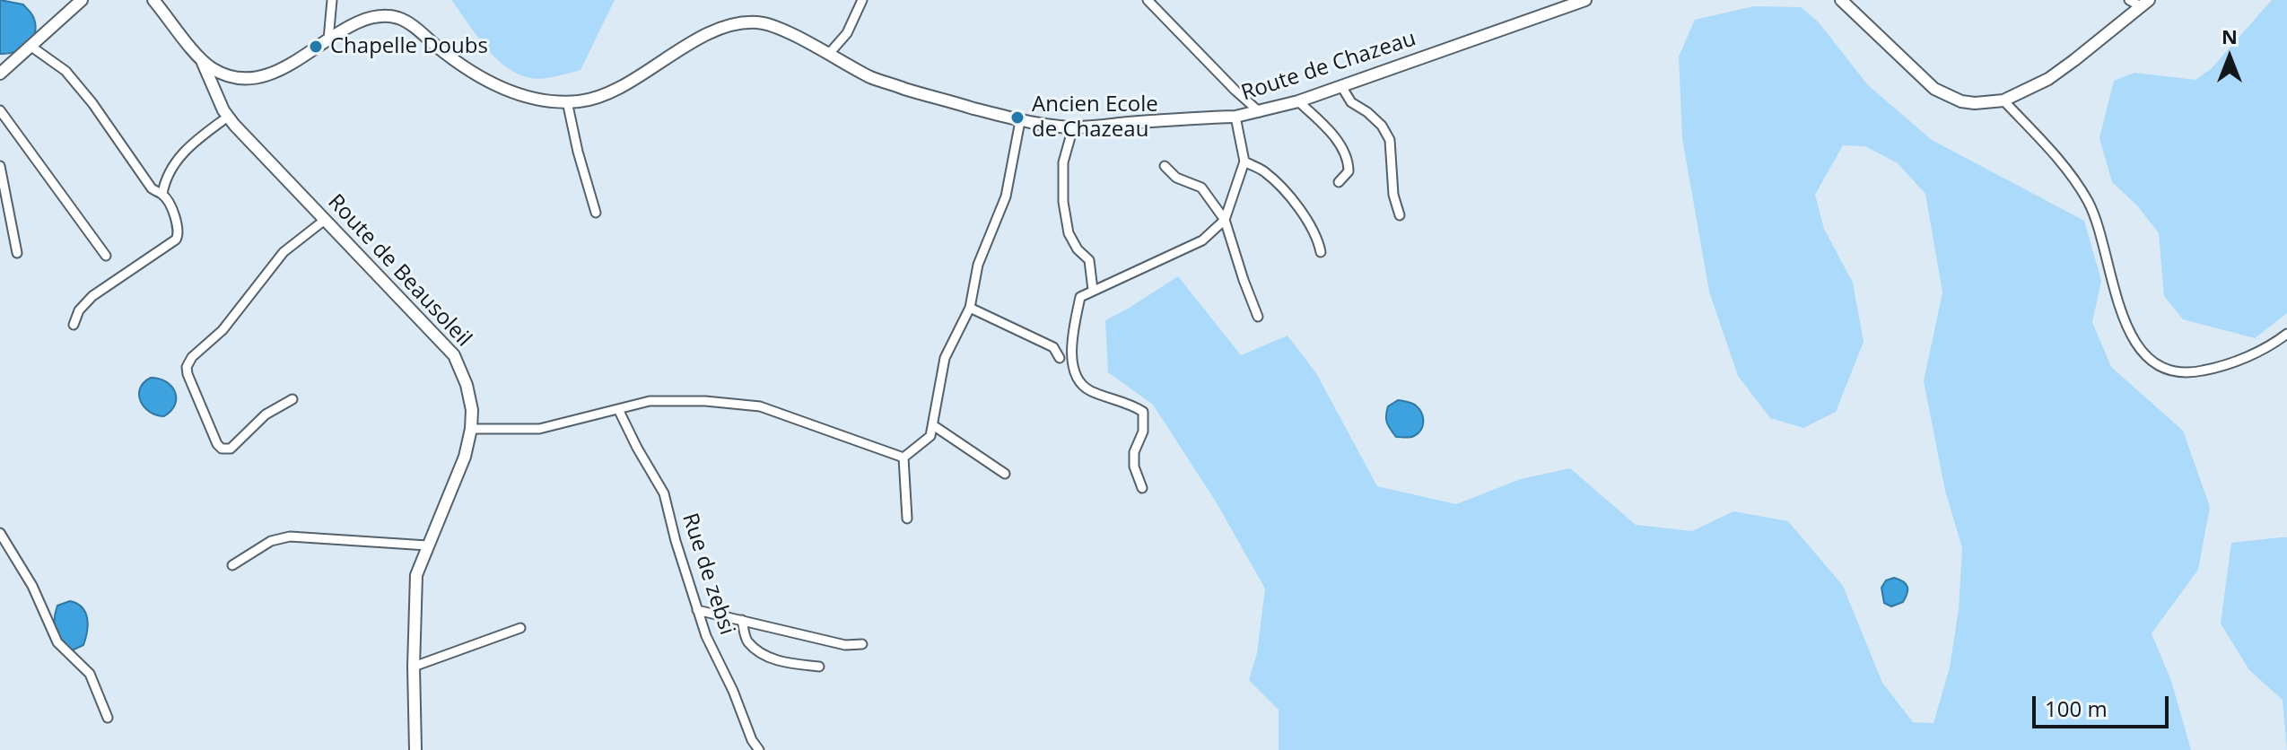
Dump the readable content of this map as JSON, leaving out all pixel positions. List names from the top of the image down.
{
  "streets": {
    "main road": ["Route de Chazeau", "Route de Beausoleil"],
    "street": ["Rue de zebsi"]
  },
  "crossings": [
    ["Route de Chazeau", "Route de Beausoleil"]
  ],
  "places": ["Chapelle Doubs", "Ancien Ecole de Chazeau"],
  "scale_bar": "100 m",
  "north": "top"
}
